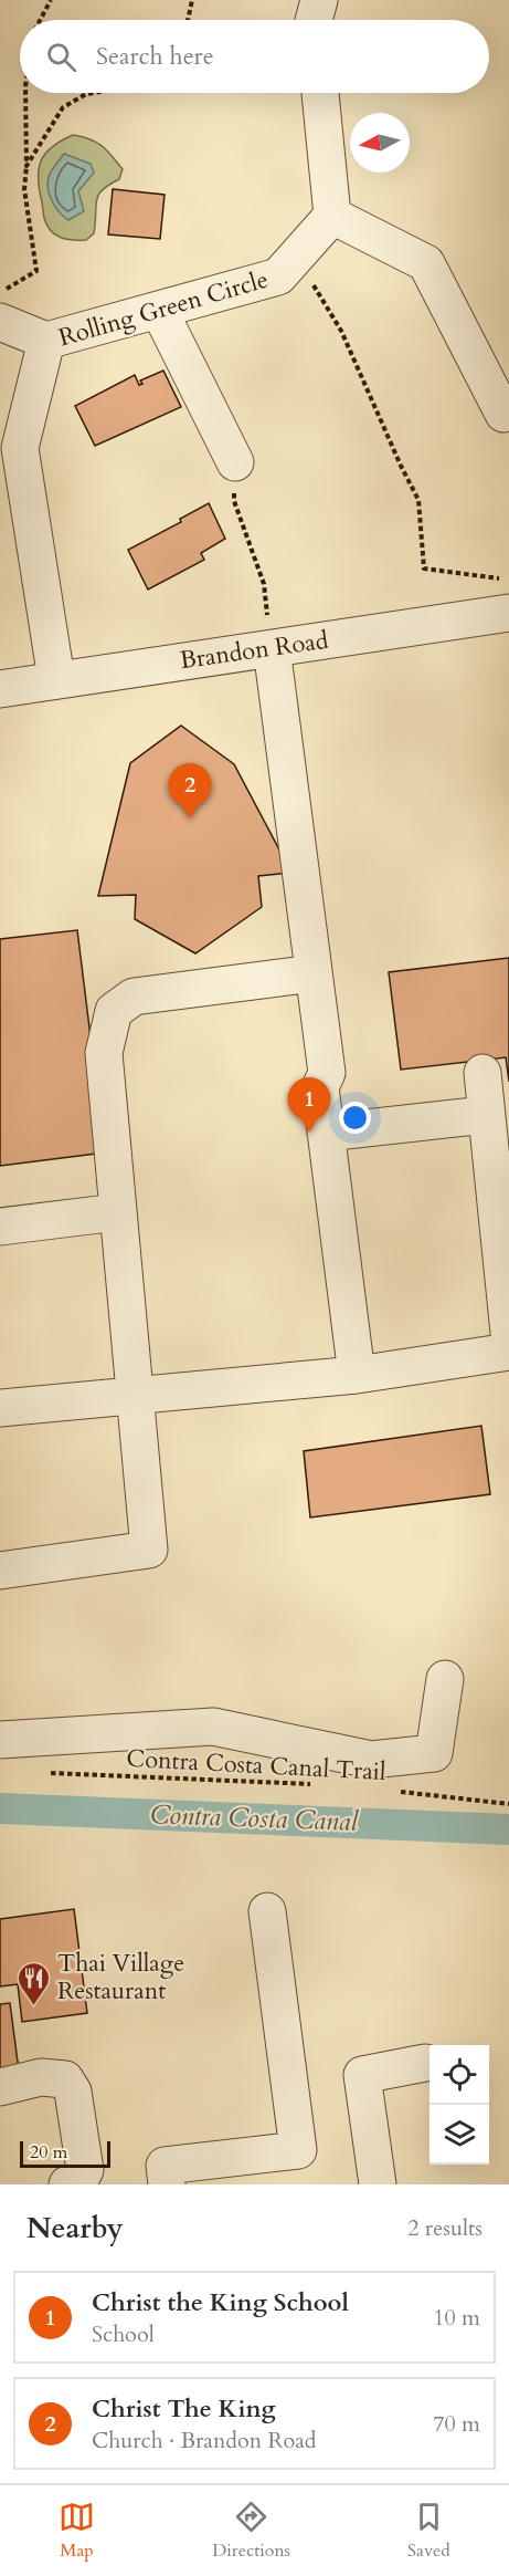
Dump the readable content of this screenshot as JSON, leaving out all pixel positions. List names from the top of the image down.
{
  "streets": {
    "street": ["Rolling Green Circle", "Brandon Road"],
    "path": ["Contra Costa Canal Trail"]
  },
  "water": ["Contra Costa Canal"],
  "places": {
    "restaurant": ["Thai Village Restaurant"]
  },
  "scale_bar": "20 m",
  "north": "left",
  "page": {
    "search": "Search here",
    "pins": ["2", "1"],
    "scale": "20 m",
    "heading": ["Nearby", "2 results"],
    "list": [
      {
        "mark": "1",
        "name": "Christ the King School",
        "note": "School",
        "value": "10 m"
      },
      {
        "mark": "2",
        "name": "Christ The King",
        "note": "Church · Brandon Road",
        "value": "70 m"
      }
    ],
    "nav": ["Map", "Directions", "Saved"]
  }
}
